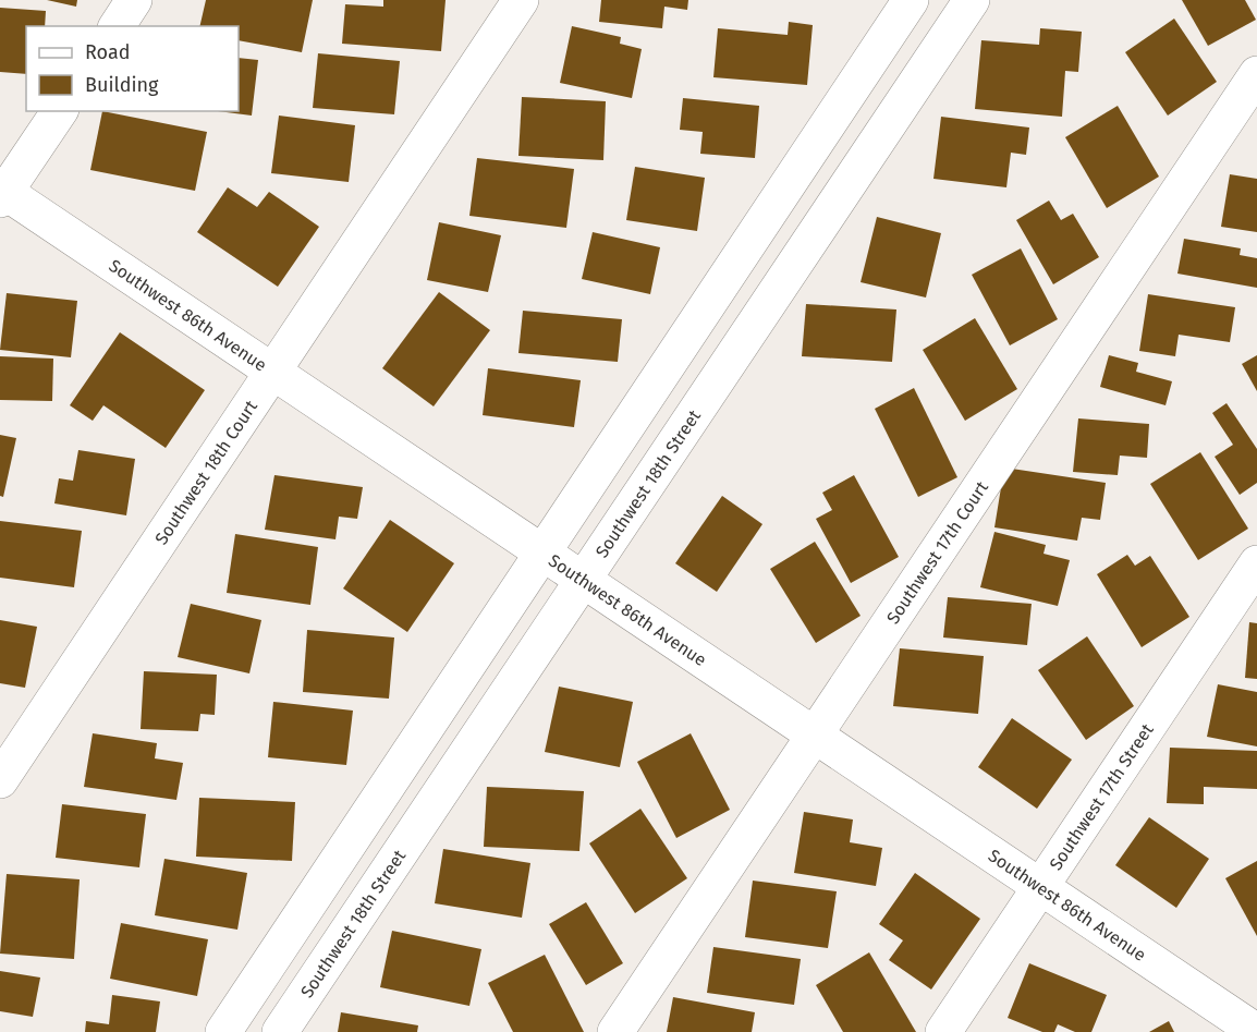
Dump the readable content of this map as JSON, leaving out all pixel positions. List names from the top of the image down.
{
  "streets": {
    "street": [
      "Southwest 86th Avenue",
      "Southwest 18th Court",
      "Southwest 18th Street",
      "Southwest 17th Court",
      "Southwest 17th Street"
    ]
  },
  "crossings": [
    ["Southwest 86th Avenue", "Southwest 18th Court"],
    ["Southwest 86th Avenue", "Southwest 18th Street"],
    ["Southwest 86th Avenue", "Southwest 17th Court"],
    ["Southwest 86th Avenue", "Southwest 17th Street"]
  ],
  "legend": ["Road", "Building"]
}
